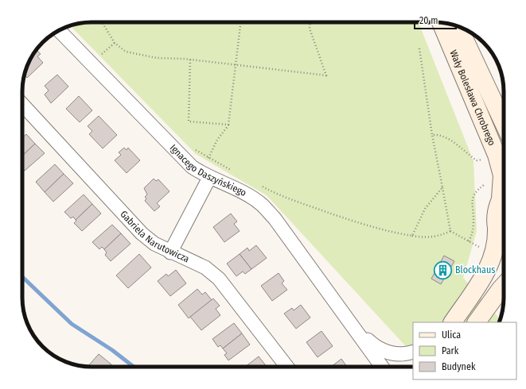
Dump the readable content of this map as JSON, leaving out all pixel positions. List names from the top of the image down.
{
  "streets": {
    "main road": ["Wały Bolesława Chrobrego"],
    "street": ["Ignacego Daszyńskiego", "Gabriela Narutowicza"]
  },
  "places": {
    "building": ["Blockhaus"]
  },
  "legend": ["Ulica", "Park", "Budynek"],
  "scale_bar": "20 m"
}
